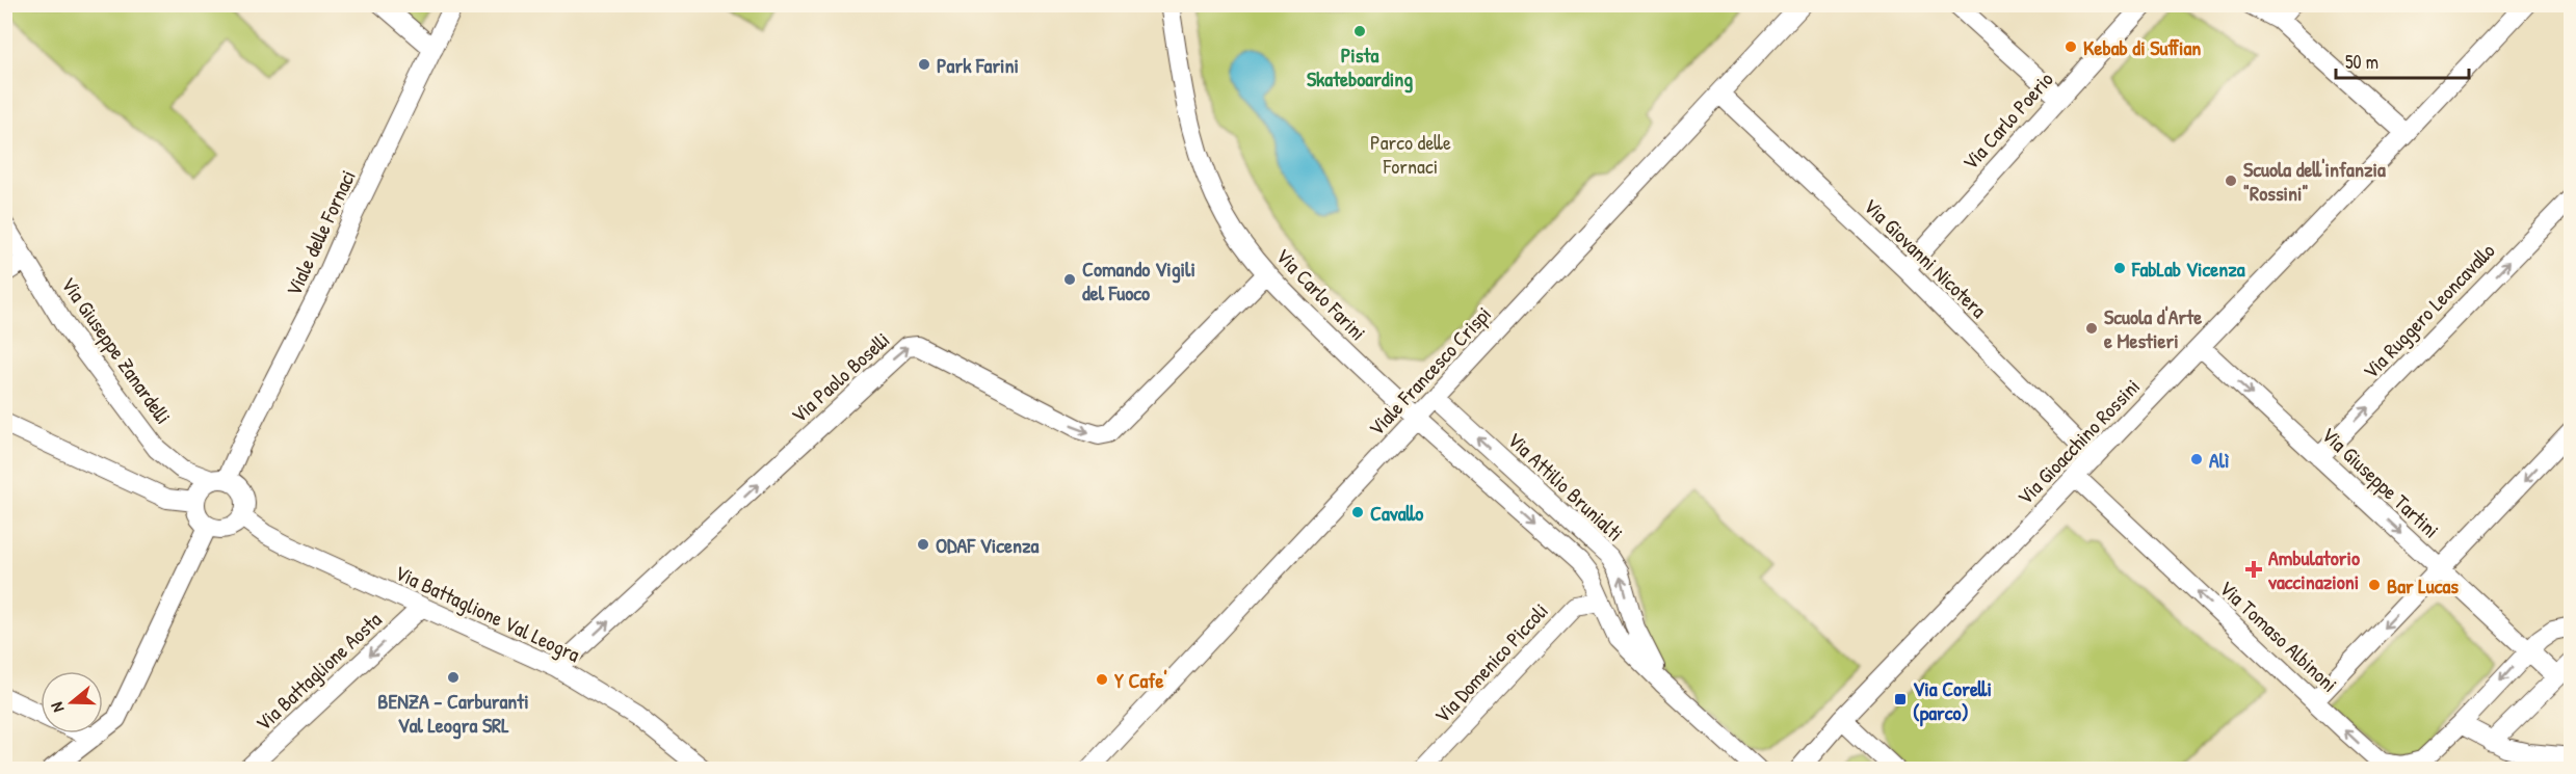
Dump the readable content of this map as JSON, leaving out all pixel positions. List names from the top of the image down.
{
  "streets": {
    "street": [
      "Via Carlo Poerio",
      "Viale delle Fornaci",
      "Via Giovanni Nicotera",
      "Via Carlo Farini",
      "Via Ruggero Leoncavallo",
      "Via Giuseppe Zanardelli",
      "Viale Francesco Crispi",
      "Via Paolo Boselli",
      "Via Gioacchino Rossini",
      "Via Giuseppe Tartini",
      "Via Attilio Brunialti",
      "Via Battaglione Val Leogra",
      "Via Tomaso Albinoni",
      "Via Domenico Piccoli",
      "Via Battaglione Aosta"
    ]
  },
  "crossings": [
    ["Via Carlo Poerio", "Via Giovanni Nicotera"],
    ["Viale delle Fornaci", "Via Giuseppe Zanardelli"],
    ["Viale delle Fornaci", "Via Battaglione Val Leogra"],
    ["Via Giovanni Nicotera", "Viale Francesco Crispi"],
    ["Via Giovanni Nicotera", "Via Gioacchino Rossini"],
    ["Via Carlo Farini", "Viale Francesco Crispi"],
    ["Via Carlo Farini", "Via Paolo Boselli"],
    ["Via Carlo Farini", "Via Attilio Brunialti"],
    ["Via Ruggero Leoncavallo", "Via Giuseppe Tartini"],
    ["Via Giuseppe Zanardelli", "Via Battaglione Val Leogra"],
    ["Viale Francesco Crispi", "Via Attilio Brunialti"],
    ["Via Paolo Boselli", "Via Battaglione Val Leogra"],
    ["Via Gioacchino Rossini", "Via Giuseppe Tartini"],
    ["Via Gioacchino Rossini", "Via Tomaso Albinoni"],
    ["Via Giuseppe Tartini", "Via Tomaso Albinoni"],
    ["Via Attilio Brunialti", "Via Domenico Piccoli"],
    ["Via Battaglione Val Leogra", "Via Battaglione Aosta"]
  ],
  "one_way": ["Via Paolo Boselli", "Via Giuseppe Tartini", "Via Battaglione Aosta"],
  "parks": ["Parco delle Fornaci"],
  "places": {
    "other": [
      "Pista Skateboarding",
      "Kebab di Suffian",
      "Park Farini",
      "Scuola dell'infanzia \"Rossini\"",
      "FabLab Vicenza",
      "Comando Vigili del Fuoco",
      "Scuola d'Arte e Mestieri",
      "Alì",
      "Cavallo",
      "ODAF Vicenza",
      "Bar Lucas",
      "BENZA - Carburanti Val Leogra SRL",
      "Y Cafe'"
    ],
    "health": ["Ambulatorio vaccinazioni"],
    "transit": ["Via Corelli (parco)"]
  },
  "scale_bar": "50 m",
  "north": "left"
}
